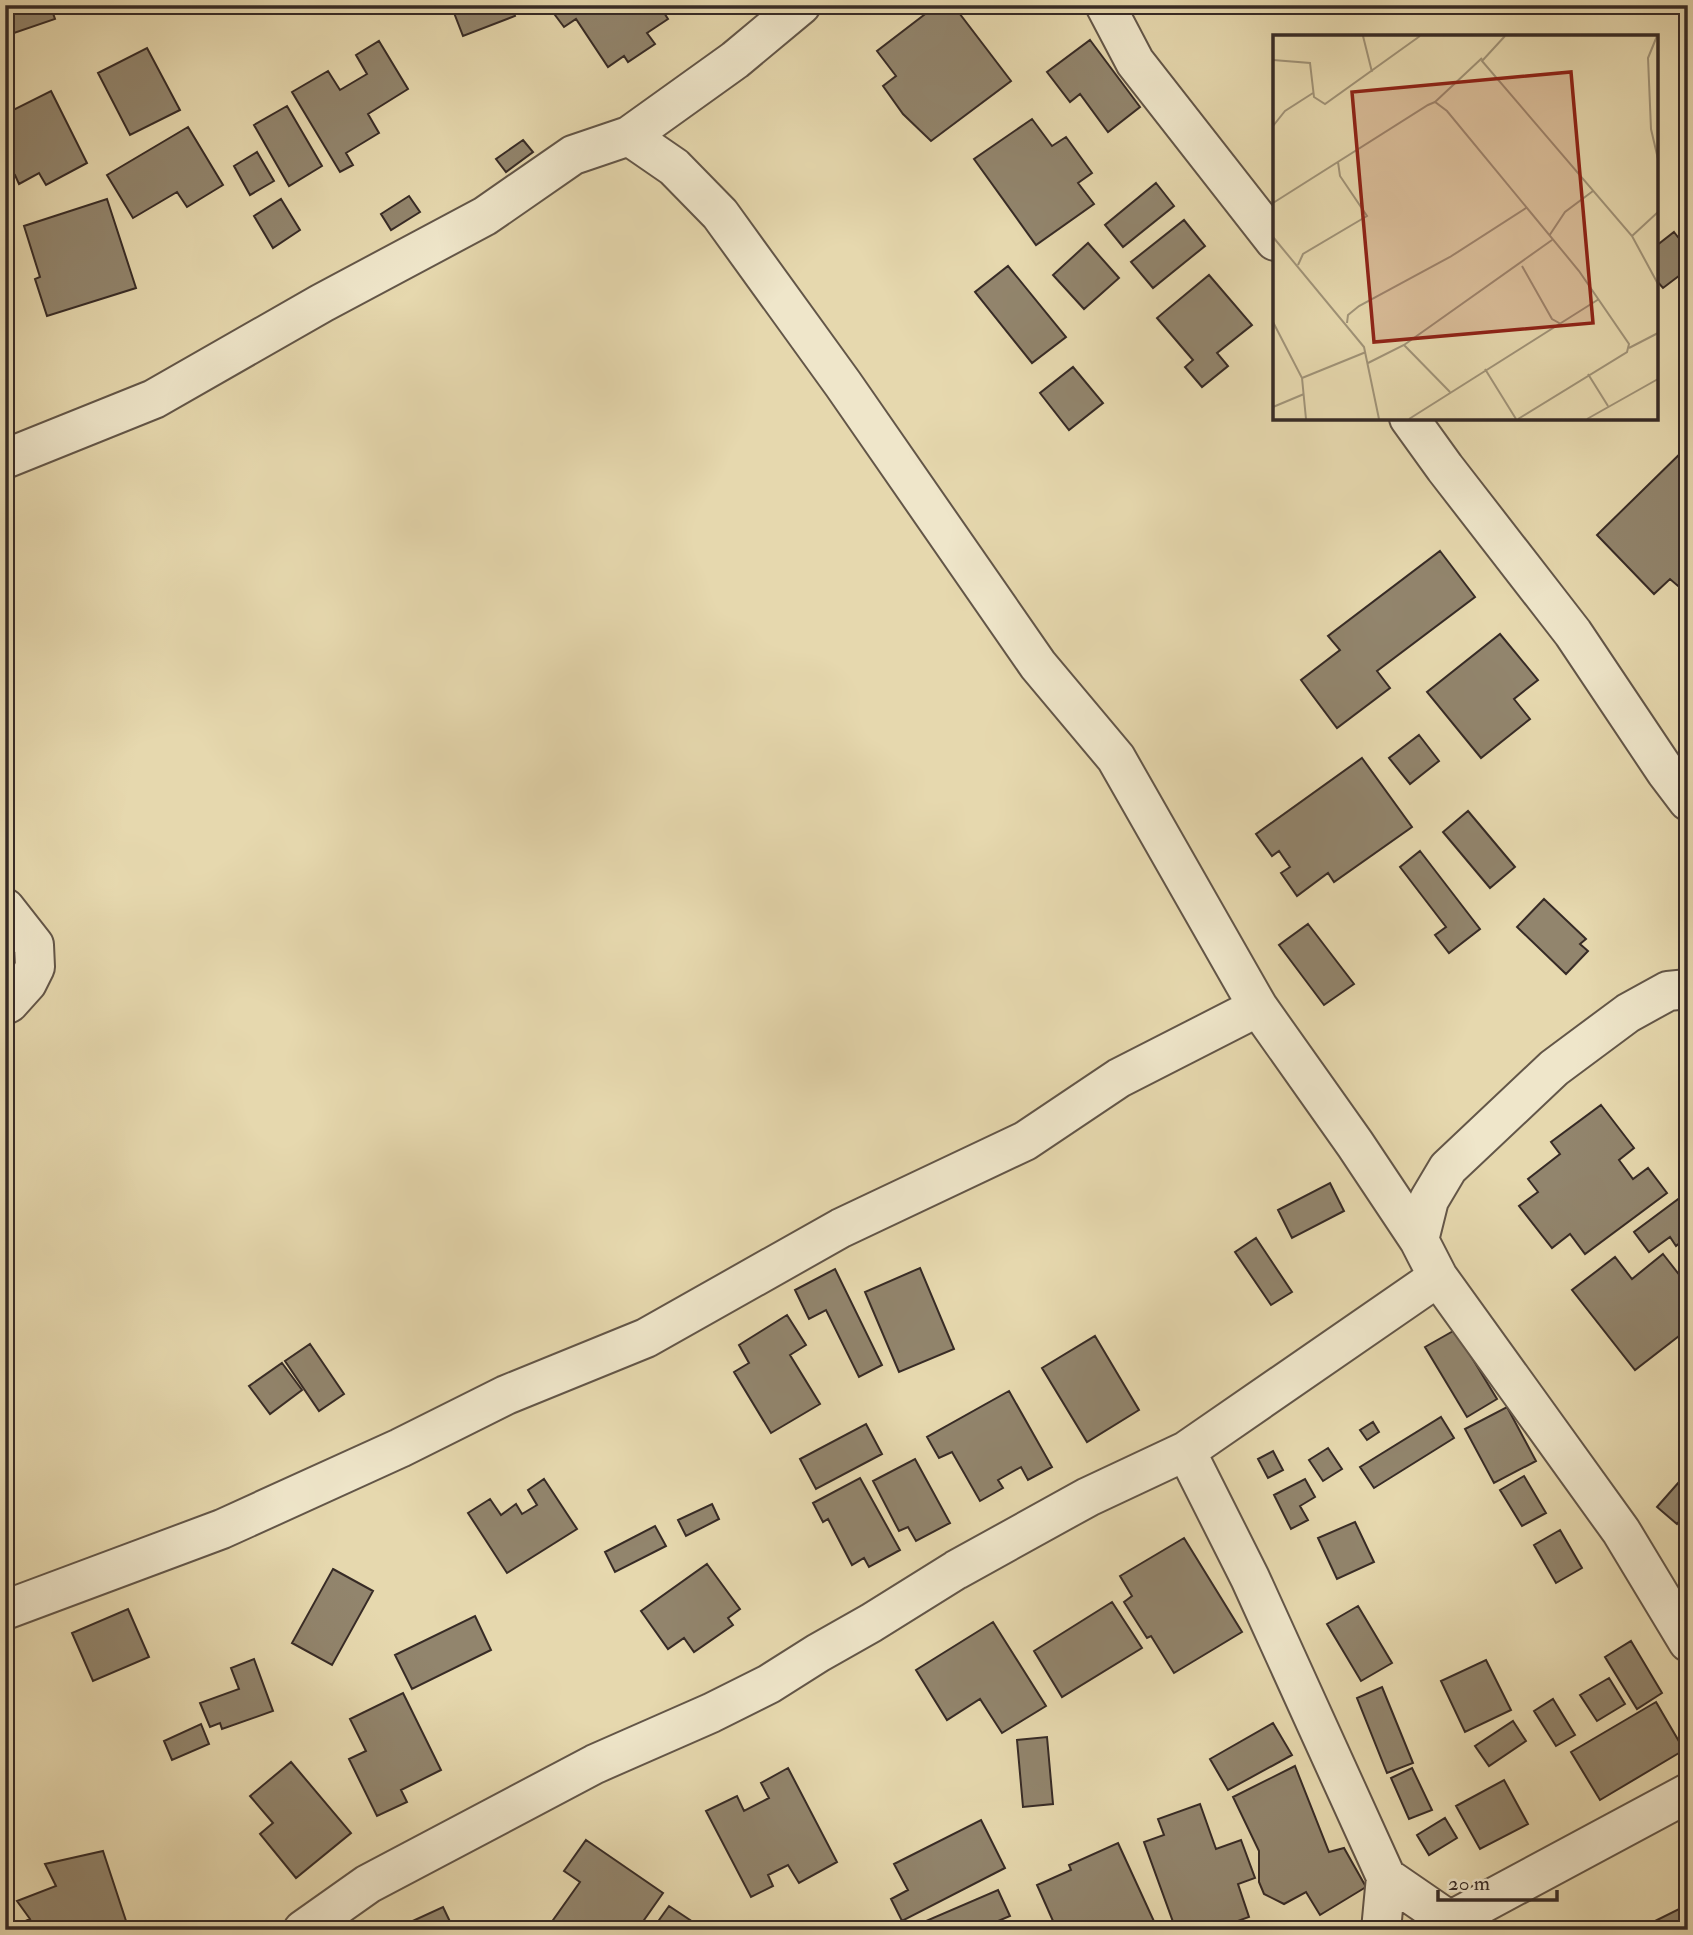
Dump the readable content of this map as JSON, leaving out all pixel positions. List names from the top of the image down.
{
  "scale_bar": "20 m"
}
